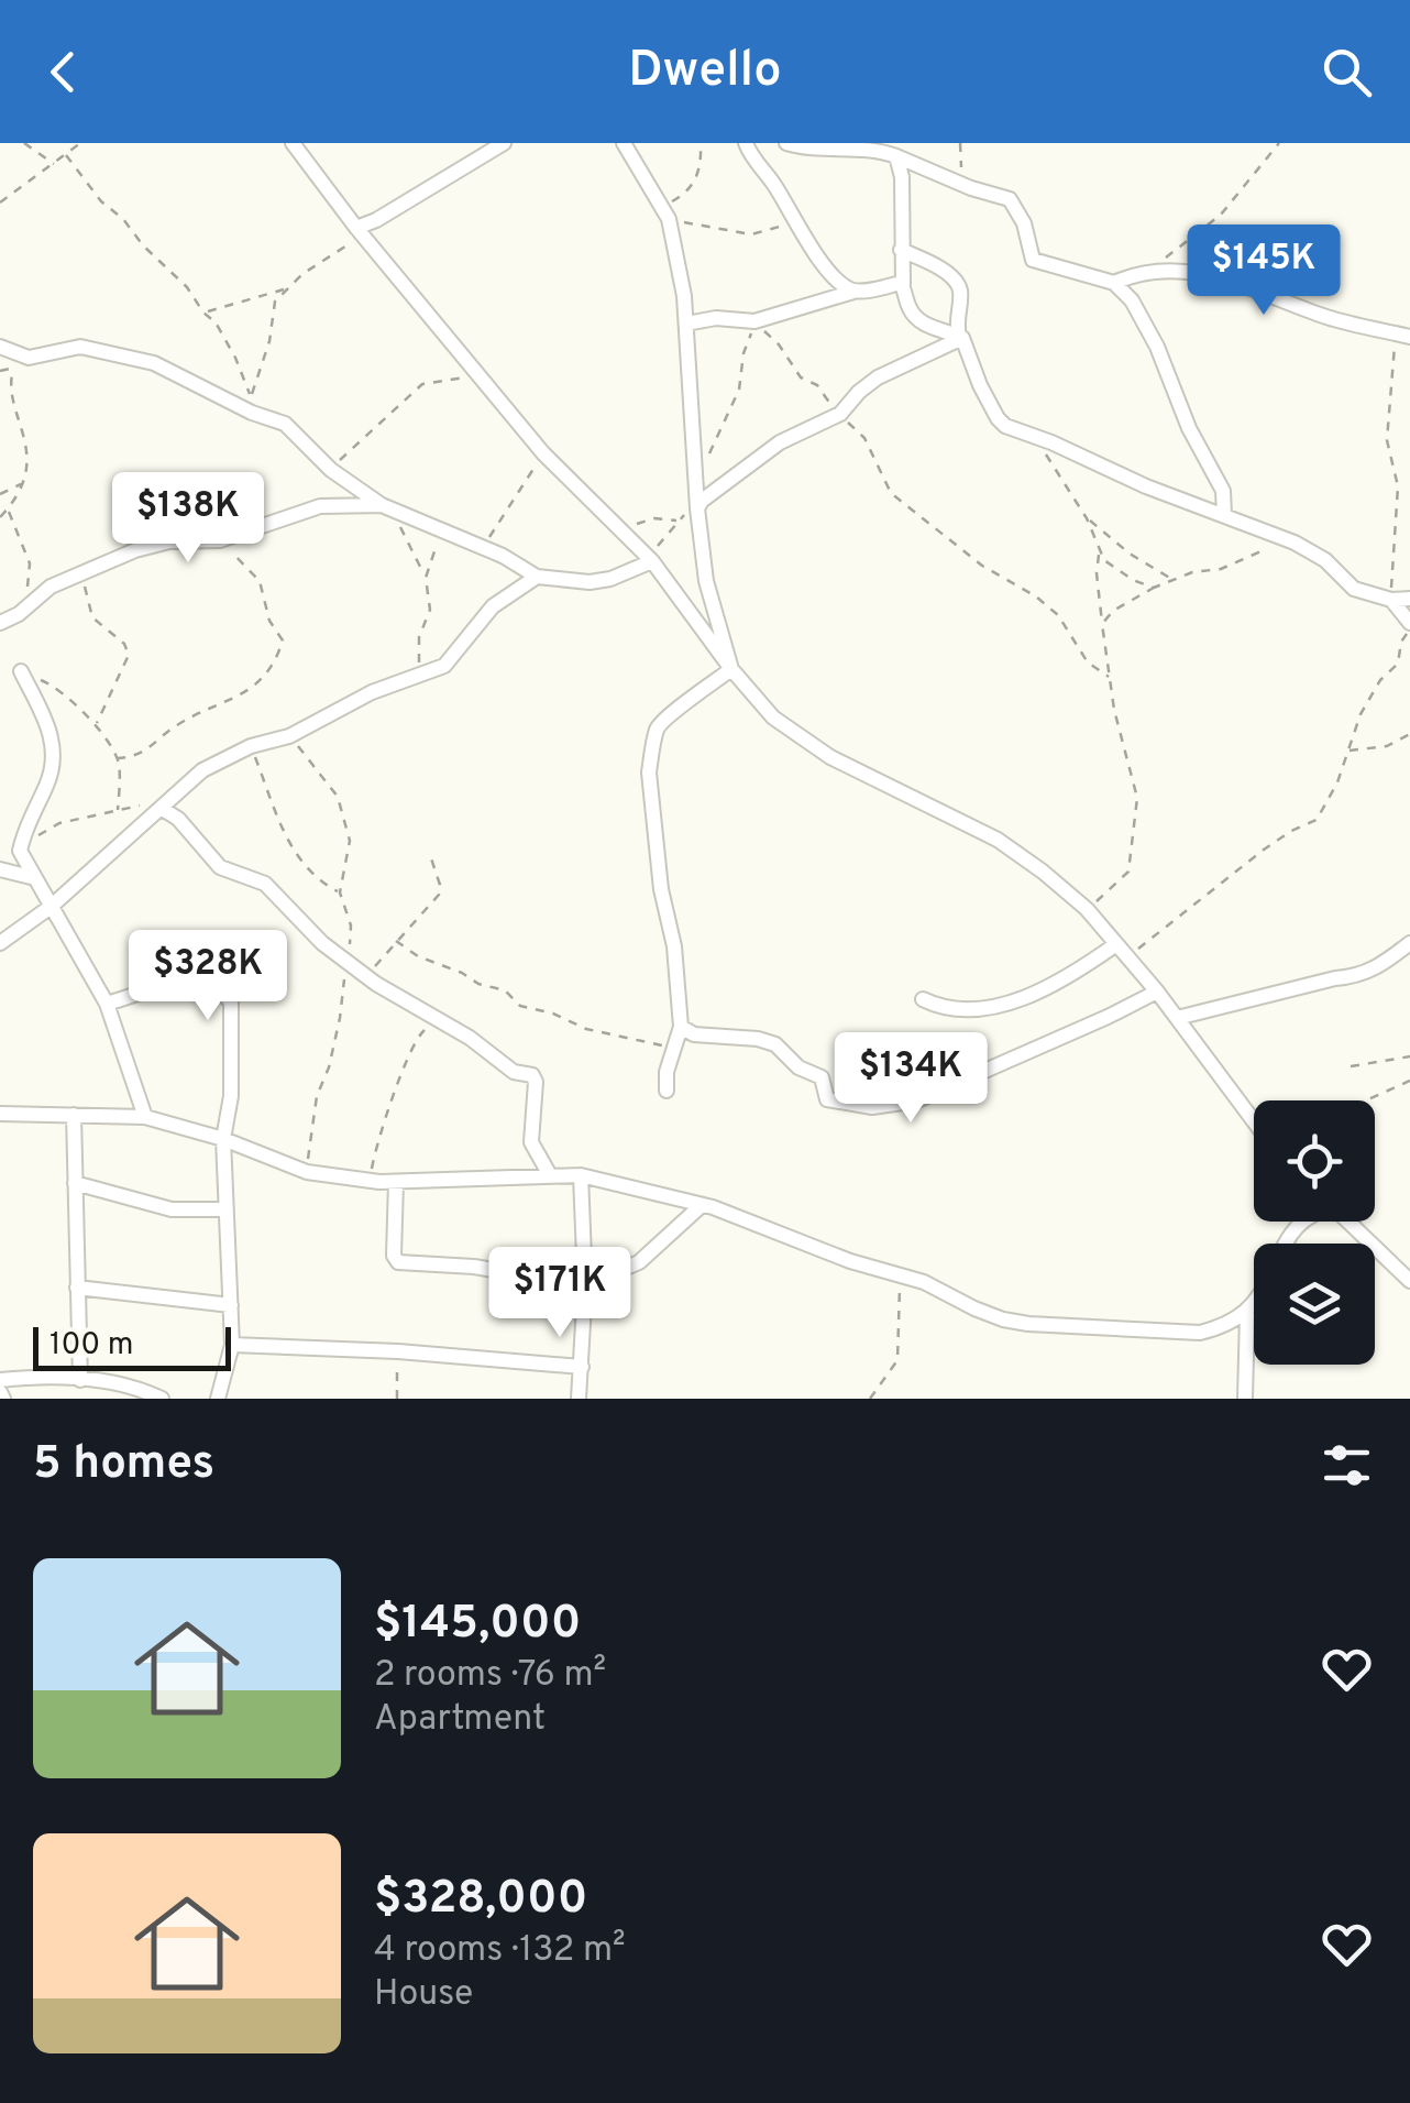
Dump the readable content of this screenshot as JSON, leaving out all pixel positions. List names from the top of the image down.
{
  "scale_bar": "100 m",
  "page": {
    "header": "Dwello",
    "price": [
      "$145K",
      "$138K",
      "$328K",
      "$134K",
      "$171K"
    ],
    "scale": "100 m",
    "heading": "5 homes",
    "list": [
      {
        "name": "$145,000",
        "note": "2 rooms · 76 m² · Apartment"
      },
      {
        "name": "$328,000",
        "note": "4 rooms · 132 m² · House"
      }
    ]
  }
}
